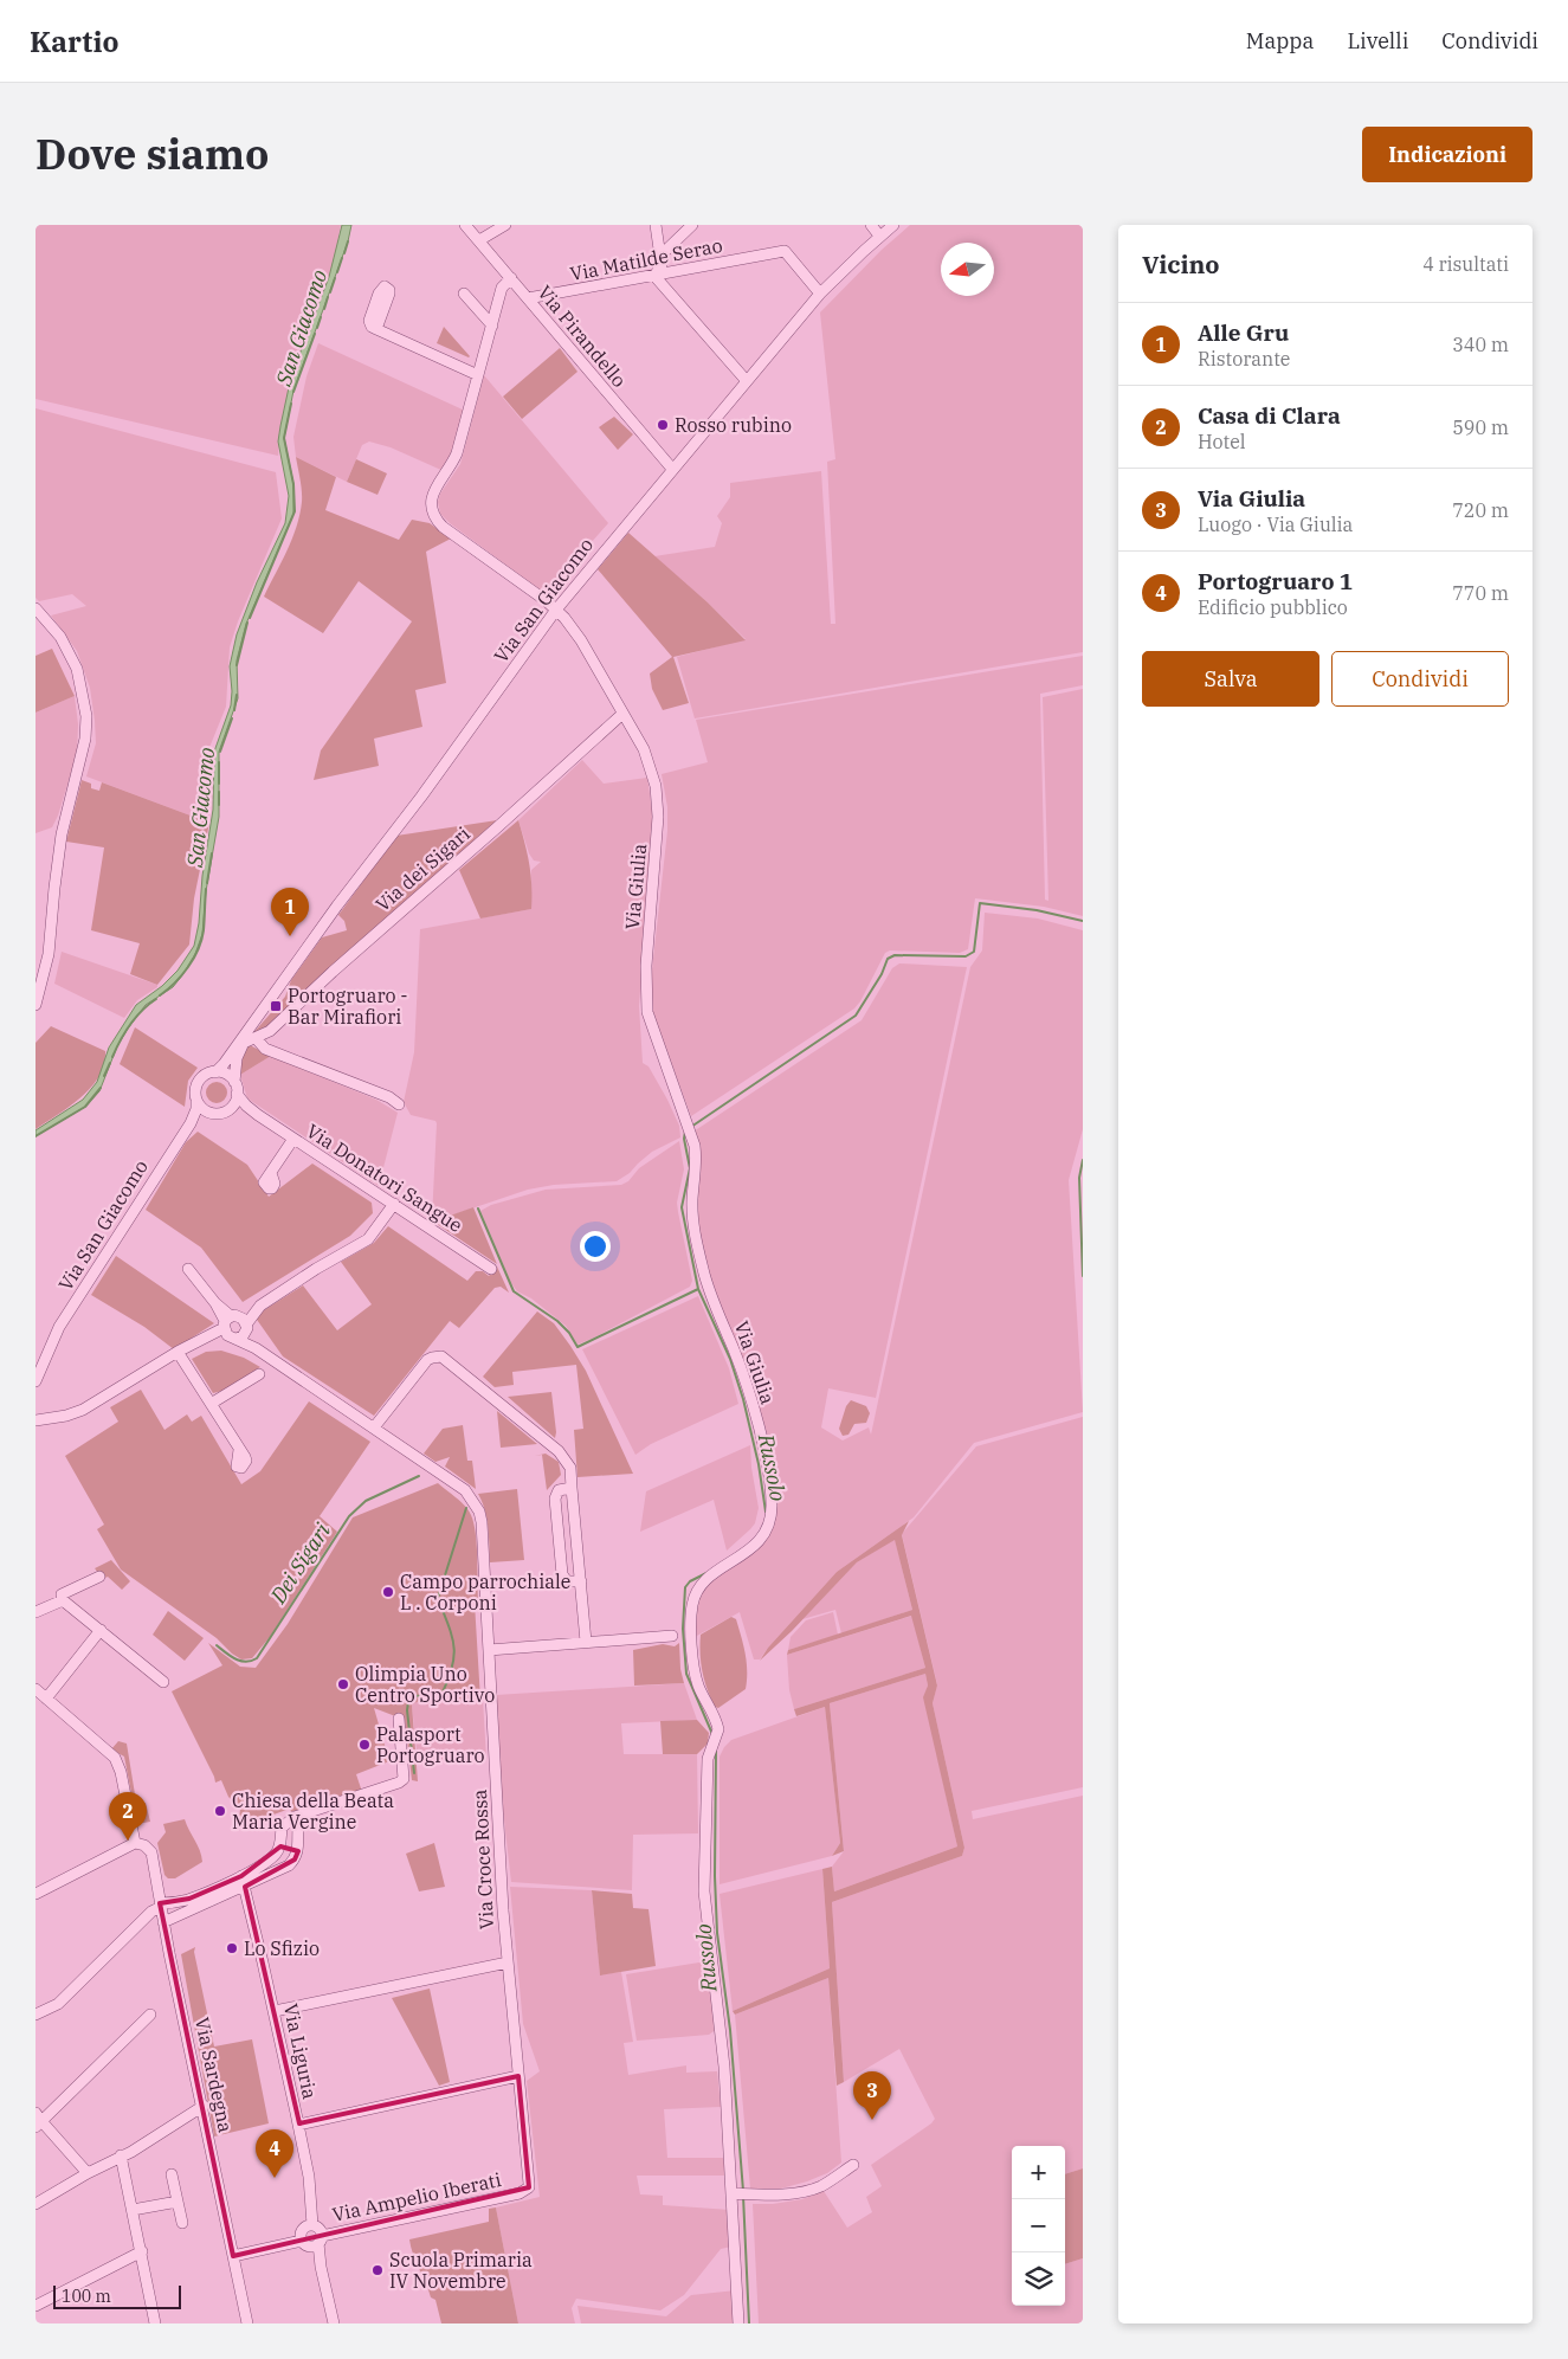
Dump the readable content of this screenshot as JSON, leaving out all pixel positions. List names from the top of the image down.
{
  "streets": {
    "street": [
      "Via Matilde Serao",
      "Via Pirandello",
      "Via San Giacomo",
      "Via dei Sigari",
      "Via Giulia",
      "Via Donatori Sangue",
      "Via Croce Rossa",
      "Via Liguria",
      "Via Sardegna",
      "Via Ampelio Iberati"
    ]
  },
  "crossings": [
    ["Via Matilde Serao", "Via Pirandello"],
    ["Via Matilde Serao", "Via San Giacomo"],
    ["Via Pirandello", "Via San Giacomo"],
    ["Via Pirandello", "Via Giulia"],
    ["Via San Giacomo", "Via dei Sigari"],
    ["Via San Giacomo", "Via Giulia"],
    ["Via San Giacomo", "Via Donatori Sangue"],
    ["Via dei Sigari", "Via Giulia"],
    ["Via Croce Rossa", "Via Ampelio Iberati"],
    ["Via Liguria", "Via Ampelio Iberati"]
  ],
  "water": ["San Giacomo", "Russolo", "Dei Sigari"],
  "places": {
    "other": [
      "Rosso rubino",
      "Campo parrochiale L . Corponi",
      "Olimpia Uno Centro Sportivo",
      "Palasport Portogruaro",
      "Chiesa della Beata Maria Vergine",
      "Lo Sfizio",
      "Scuola Primaria IV Novembre"
    ],
    "transit": ["Portogruaro - Bar Mirafiori"]
  },
  "scale_bar": "100 m",
  "north": "left",
  "page": {
    "header": "Kartio",
    "nav": ["Mappa", "Livelli", "Condividi"],
    "title": "Dove siamo",
    "buttons": [
      "Indicazioni",
      ["Salva", "Condividi"]
    ],
    "heading": ["Vicino", "4 risultati"],
    "list": [
      {
        "mark": "1",
        "name": "Alle Gru",
        "note": "Ristorante",
        "value": "340 m"
      },
      {
        "mark": "2",
        "name": "Casa di Clara",
        "note": "Hotel",
        "value": "590 m"
      },
      {
        "mark": "3",
        "name": "Via Giulia",
        "note": "Luogo · Via Giulia",
        "value": "720 m"
      },
      {
        "mark": "4",
        "name": "Portogruaro 1",
        "note": "Edificio pubblico",
        "value": "770 m"
      }
    ],
    "pins": [
      "1",
      "2",
      "3",
      "4"
    ],
    "map_buttons": ["+", "−"],
    "scale": "100 m"
  }
}
